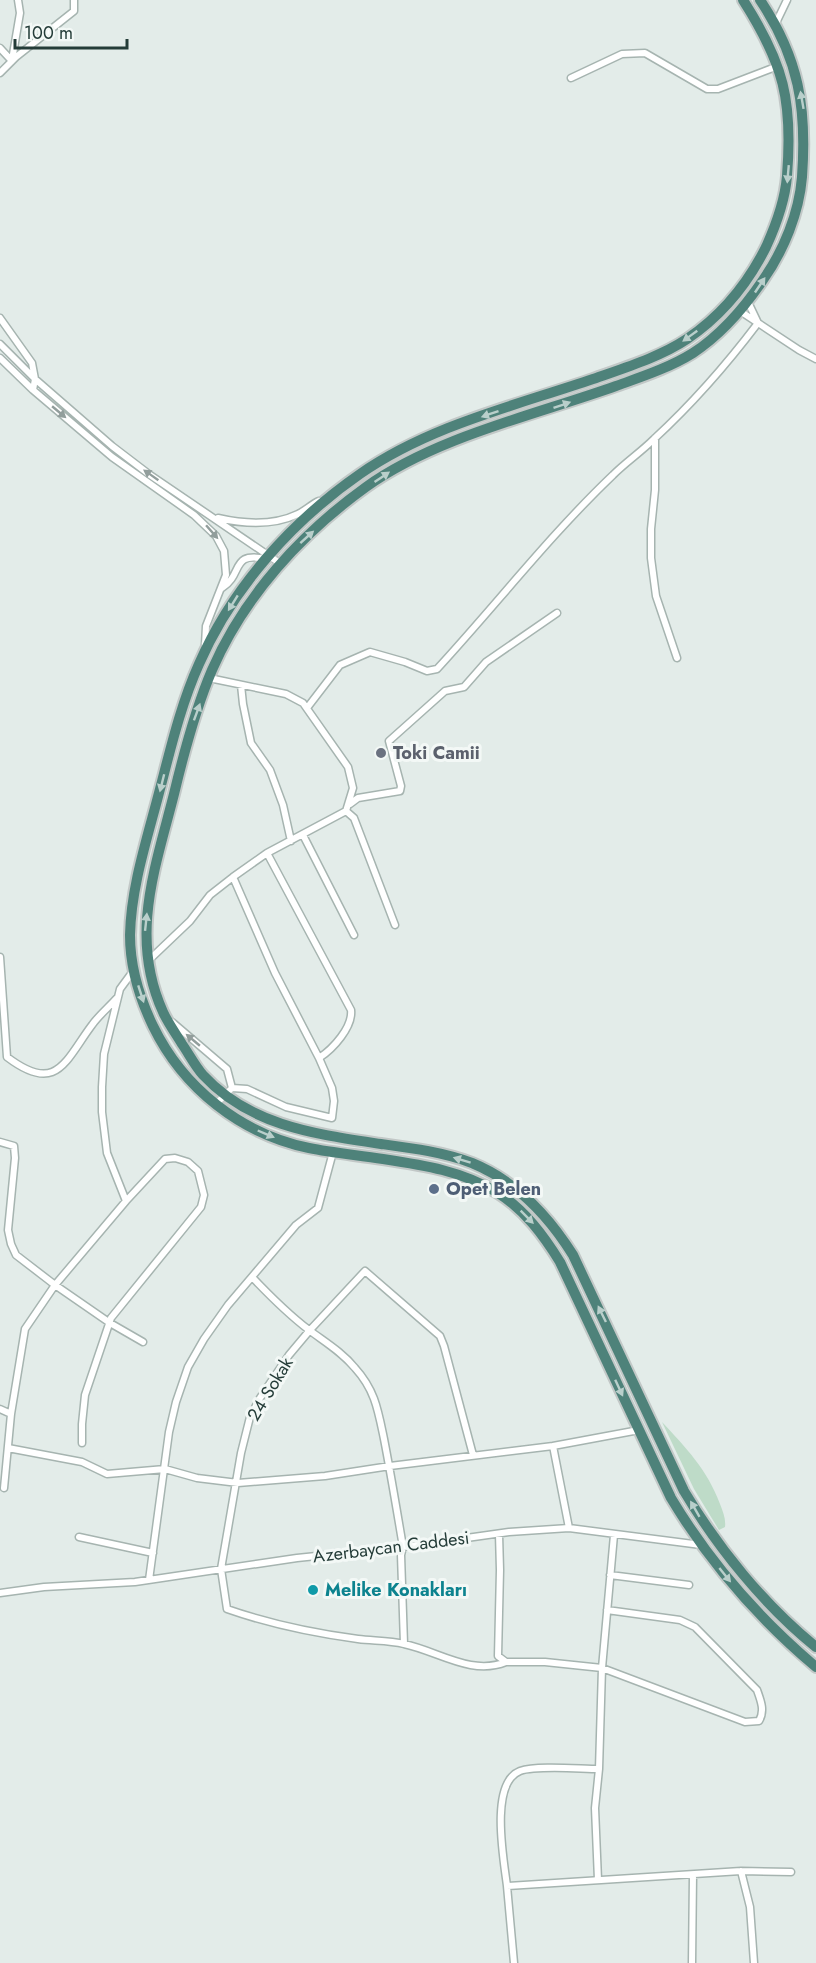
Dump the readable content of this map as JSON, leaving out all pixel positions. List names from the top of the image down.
{
  "streets": {
    "street": ["24 Sokak", "Azerbaycan Caddesi"]
  },
  "crossings": [
    ["24 Sokak", "Azerbaycan Caddesi"]
  ],
  "places": ["Toki Camii", "Opet Belen", "Melike Konakları"],
  "scale_bar": "100 m"
}
